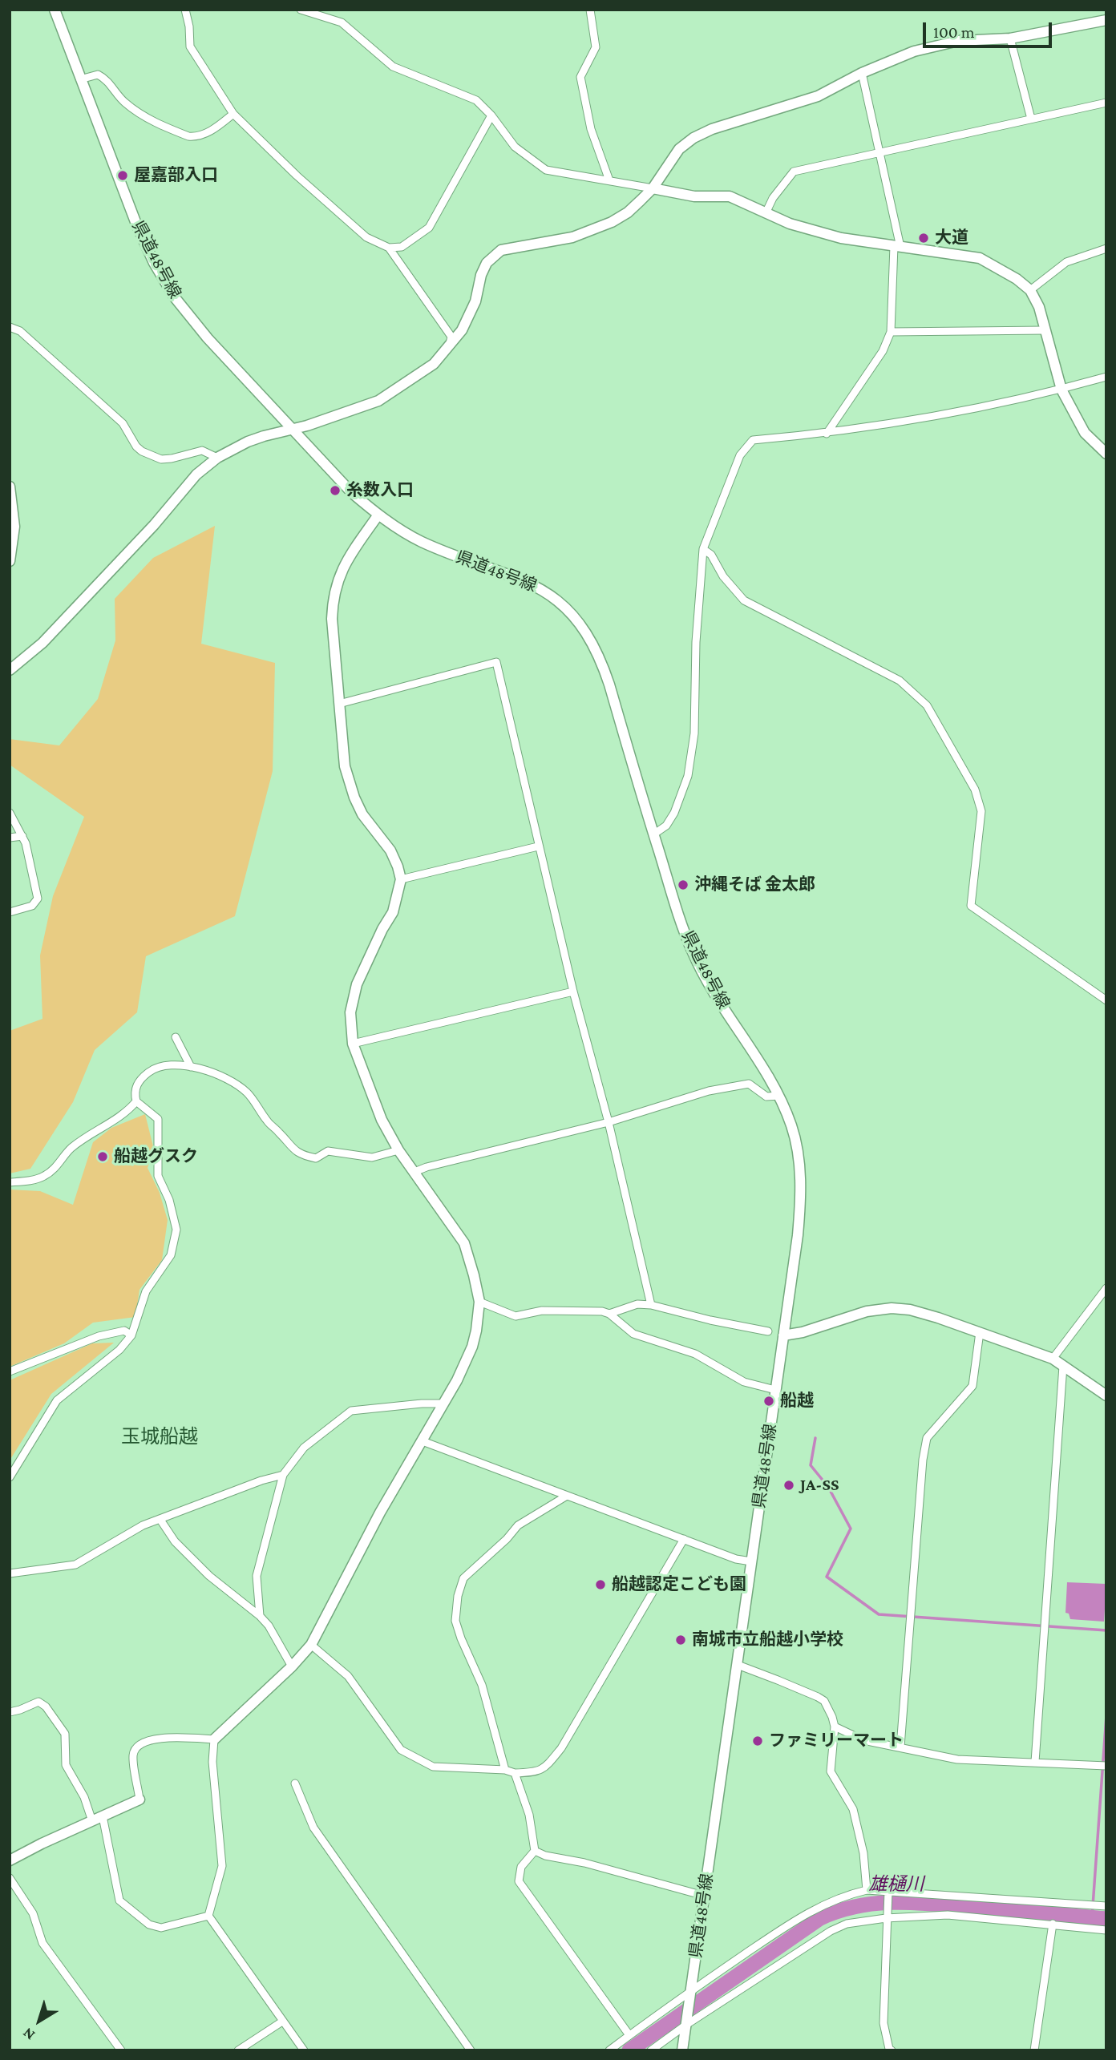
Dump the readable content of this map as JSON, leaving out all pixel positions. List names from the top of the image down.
{
  "streets": {
    "street": ["県道48号線"]
  },
  "districts": ["玉城船越"],
  "water": ["雄樋川"],
  "places": [
    "屋嘉部入口",
    "大道",
    "糸数入口",
    "沖縄そば 金太郎",
    "船越グスク",
    "船越",
    "JA-SS",
    "船越認定こども園",
    "南城市立船越小学校",
    "ファミリーマート"
  ],
  "scale_bar": "100 m",
  "north": "bottom left"
}
